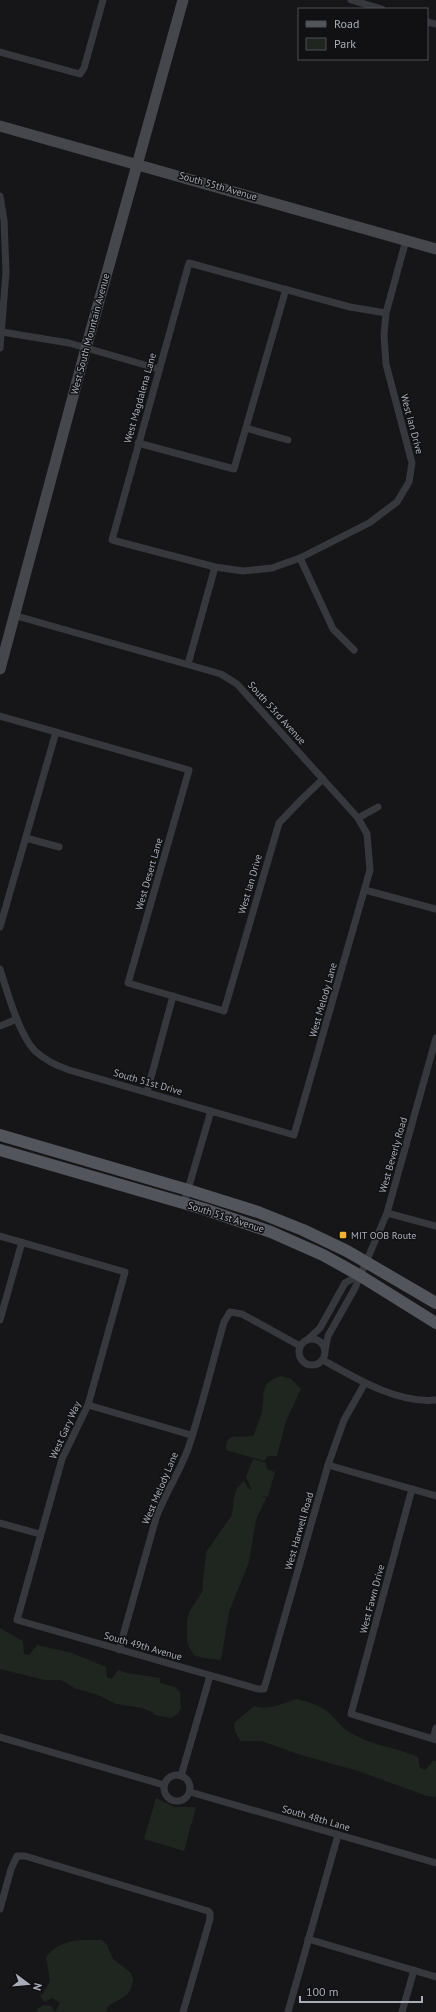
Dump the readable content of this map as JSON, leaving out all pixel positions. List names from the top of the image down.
{
  "streets": {
    "main road": ["South 51st Avenue"],
    "street": [
      "South 55th Avenue",
      "West South Mountain Avenue",
      "West Magdalena Lane",
      "West Ian Drive",
      "South 53rd Avenue",
      "West Desert Lane",
      "West Melody Lane",
      "South 51st Drive",
      "West Beverly Road",
      "West Gary Way",
      "West Harwell Road",
      "West Fawn Drive",
      "South 49th Avenue",
      "South 48th Lane"
    ]
  },
  "crossings": [
    ["South 55th Avenue", "West South Mountain Avenue"],
    ["South 55th Avenue", "West Ian Drive"],
    ["West South Mountain Avenue", "South 53rd Avenue"],
    ["West Magdalena Lane", "West Ian Drive"],
    ["West Ian Drive", "South 53rd Avenue"],
    ["West Ian Drive", "West Desert Lane"],
    ["South 53rd Avenue", "West Melody Lane"],
    ["West Melody Lane", "South 51st Drive"],
    ["West Melody Lane", "West Beverly Road"],
    ["West Melody Lane", "South 49th Avenue"],
    ["West Beverly Road", "South 51st Avenue"],
    ["West Gary Way", "South 49th Avenue"],
    ["West Harwell Road", "South 49th Avenue"]
  ],
  "places": {
    "transit": ["MIT OOB Route"]
  },
  "legend": ["Road", "Park"],
  "scale_bar": "100 m",
  "north": "right"
}
